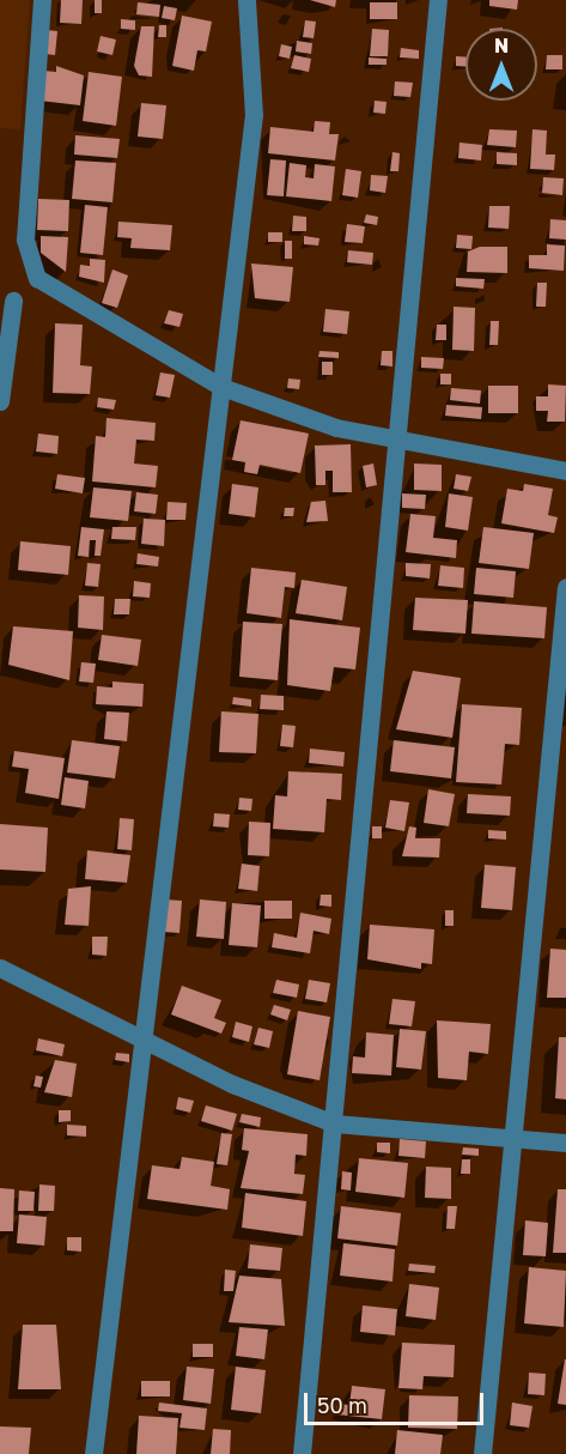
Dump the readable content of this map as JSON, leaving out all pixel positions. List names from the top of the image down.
{
  "scale_bar": "50 m",
  "north": "top"
}
